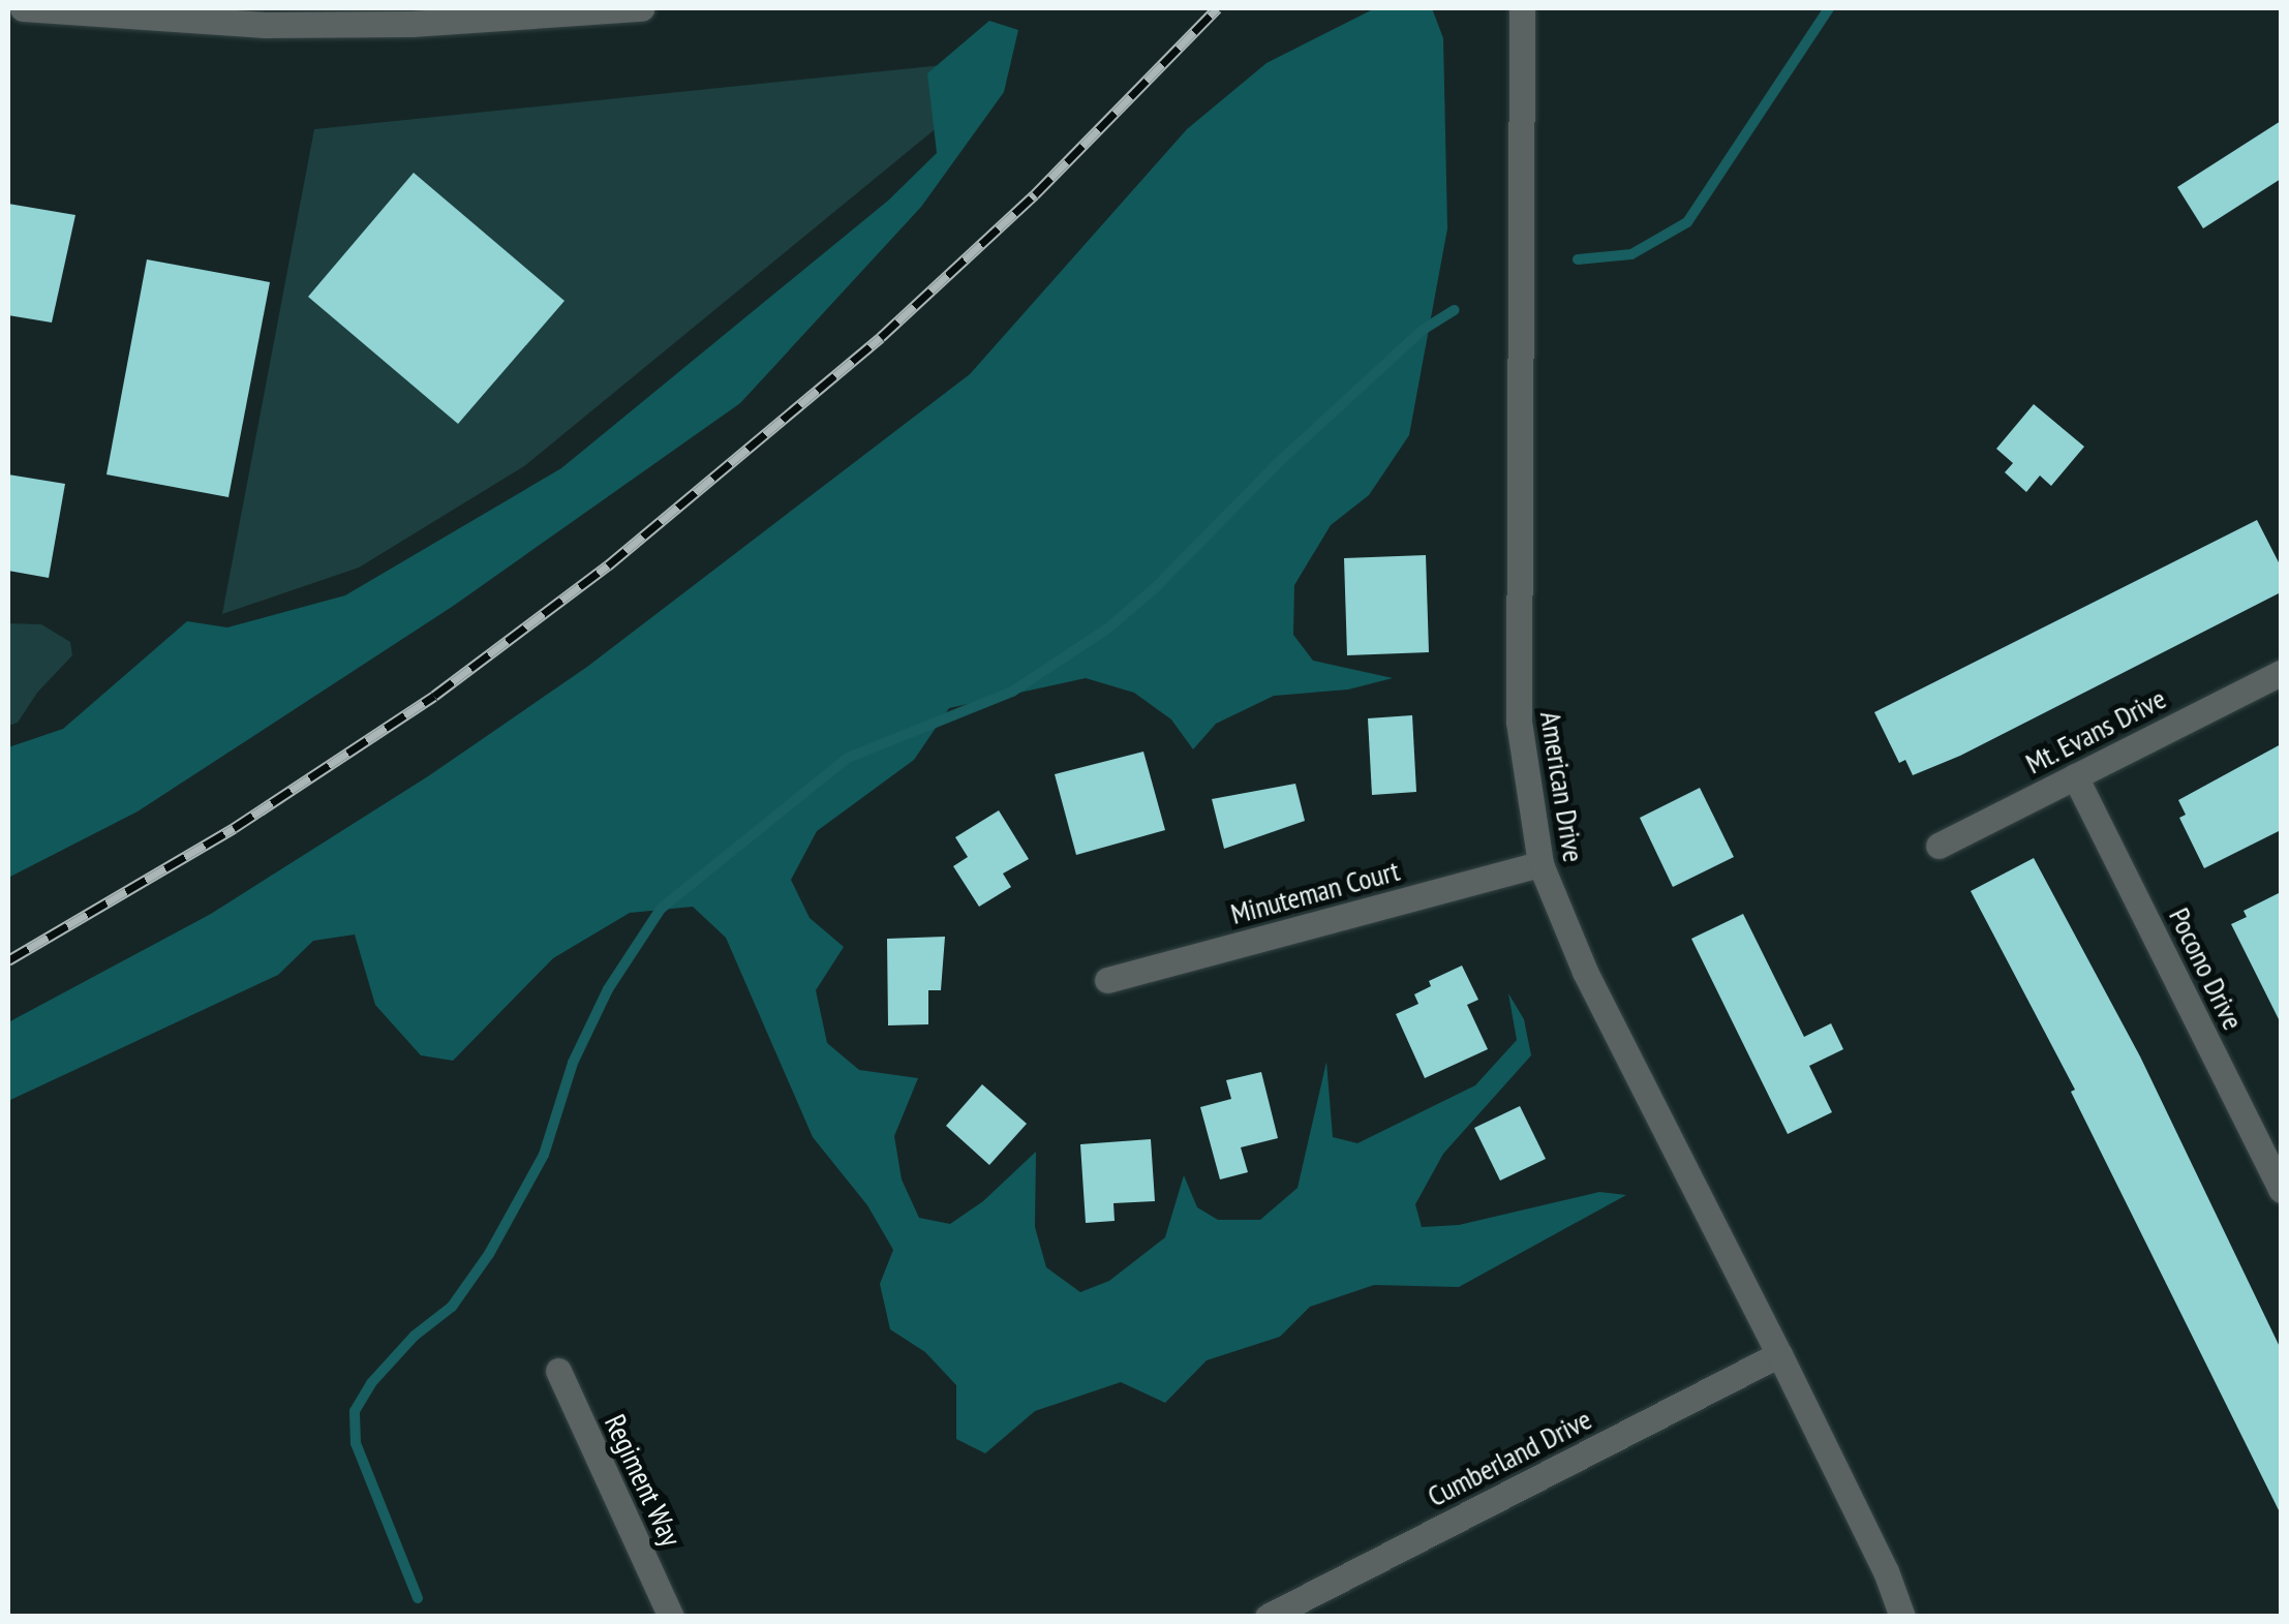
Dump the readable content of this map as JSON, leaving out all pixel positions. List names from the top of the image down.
{
  "streets": {
    "street": [
      "Mt. Evans Drive",
      "American Drive",
      "Minuteman Court",
      "Pocono Drive",
      "Cumberland Drive",
      "Regiment Way"
    ]
  },
  "crossings": [
    ["Mt. Evans Drive", "Pocono Drive"],
    ["American Drive", "Minuteman Court"],
    ["American Drive", "Cumberland Drive"]
  ]
}
